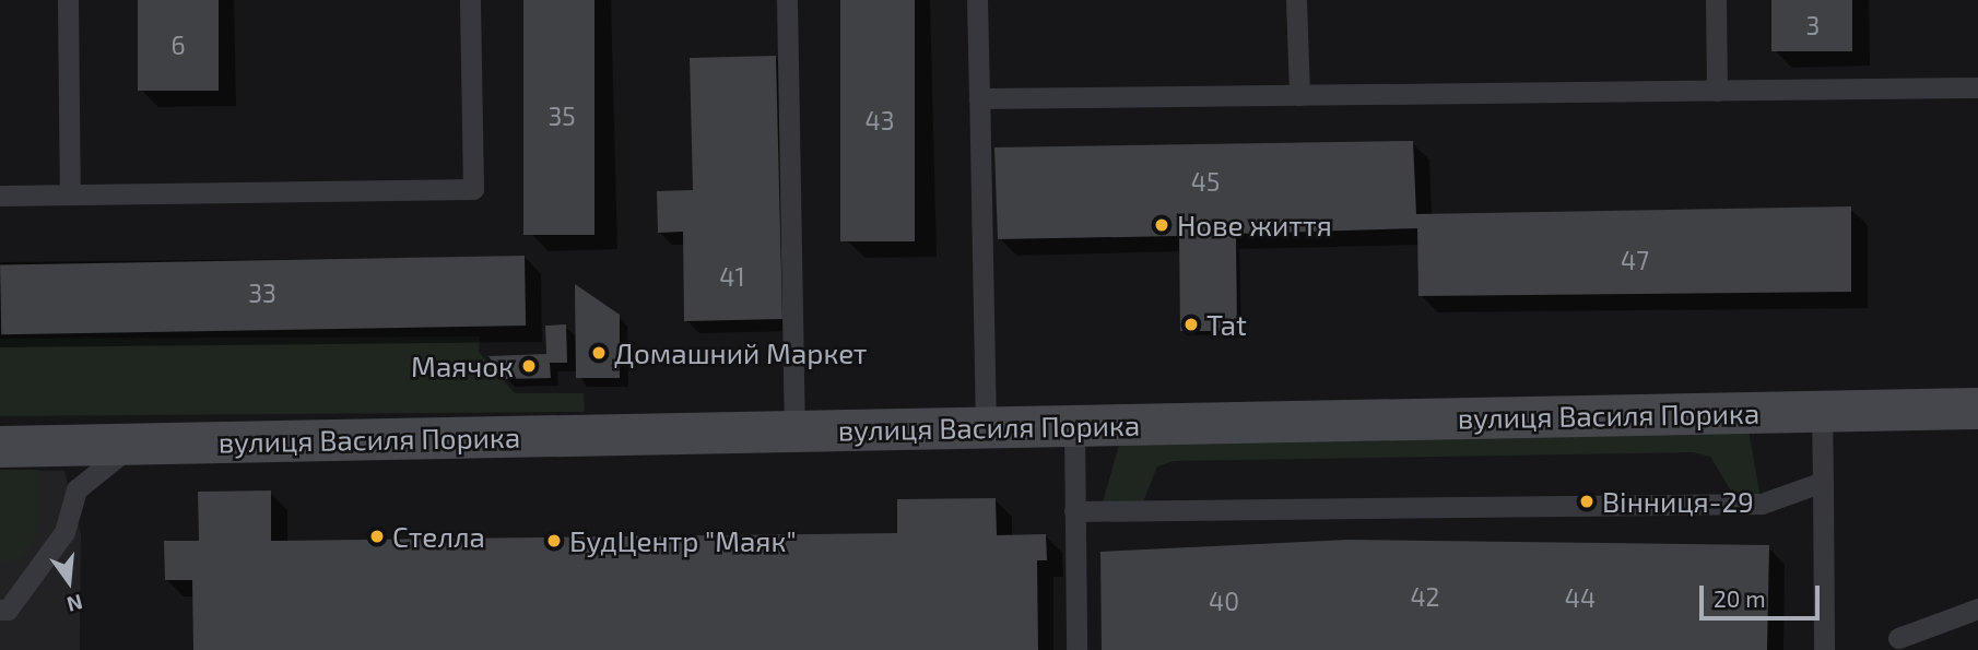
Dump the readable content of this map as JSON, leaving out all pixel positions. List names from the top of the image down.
{
  "streets": {
    "street": ["вулиця Василя Порика"]
  },
  "places": [
    "Нове життя",
    "Tat",
    "Домашний Маркет",
    "Маячок",
    "Вінниця-29",
    "Стелла",
    "БудЦентр \"Маяк\""
  ],
  "house_numbers": [
    "3",
    "6",
    "35",
    "43",
    "45",
    "47",
    "41",
    "33",
    "42",
    "44",
    "40"
  ],
  "scale_bar": "20 m",
  "north": "bottom"
}
